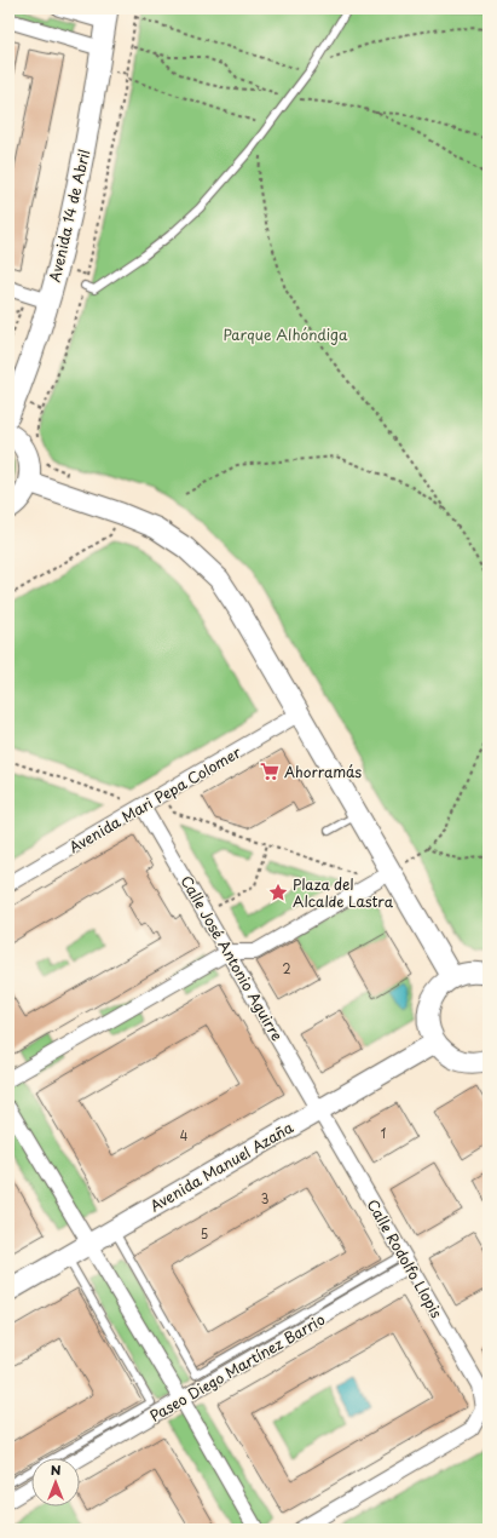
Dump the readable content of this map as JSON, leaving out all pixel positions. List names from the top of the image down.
{
  "streets": {
    "street": [
      "Avenida 14 de Abril",
      "Avenida Mari Pepa Colomer",
      "Calle José Antonio Aguirre",
      "Avenida Manuel Azaña",
      "Calle Rodolfo Llopis",
      "Paseo Diego Martínez Barrio"
    ]
  },
  "crossings": [
    ["Avenida Mari Pepa Colomer", "Calle José Antonio Aguirre"],
    ["Calle José Antonio Aguirre", "Avenida Manuel Azaña"],
    ["Calle José Antonio Aguirre", "Calle Rodolfo Llopis"],
    ["Avenida Manuel Azaña", "Calle Rodolfo Llopis"],
    ["Calle Rodolfo Llopis", "Paseo Diego Martínez Barrio"]
  ],
  "parks": ["Parque Alhóndiga"],
  "places": {
    "supermarket": ["Ahorramás"],
    "place": ["Plaza del Alcalde Lastra"]
  },
  "house_numbers": [
    "2",
    "1",
    "4",
    "3",
    "5"
  ],
  "north": "top"
}
